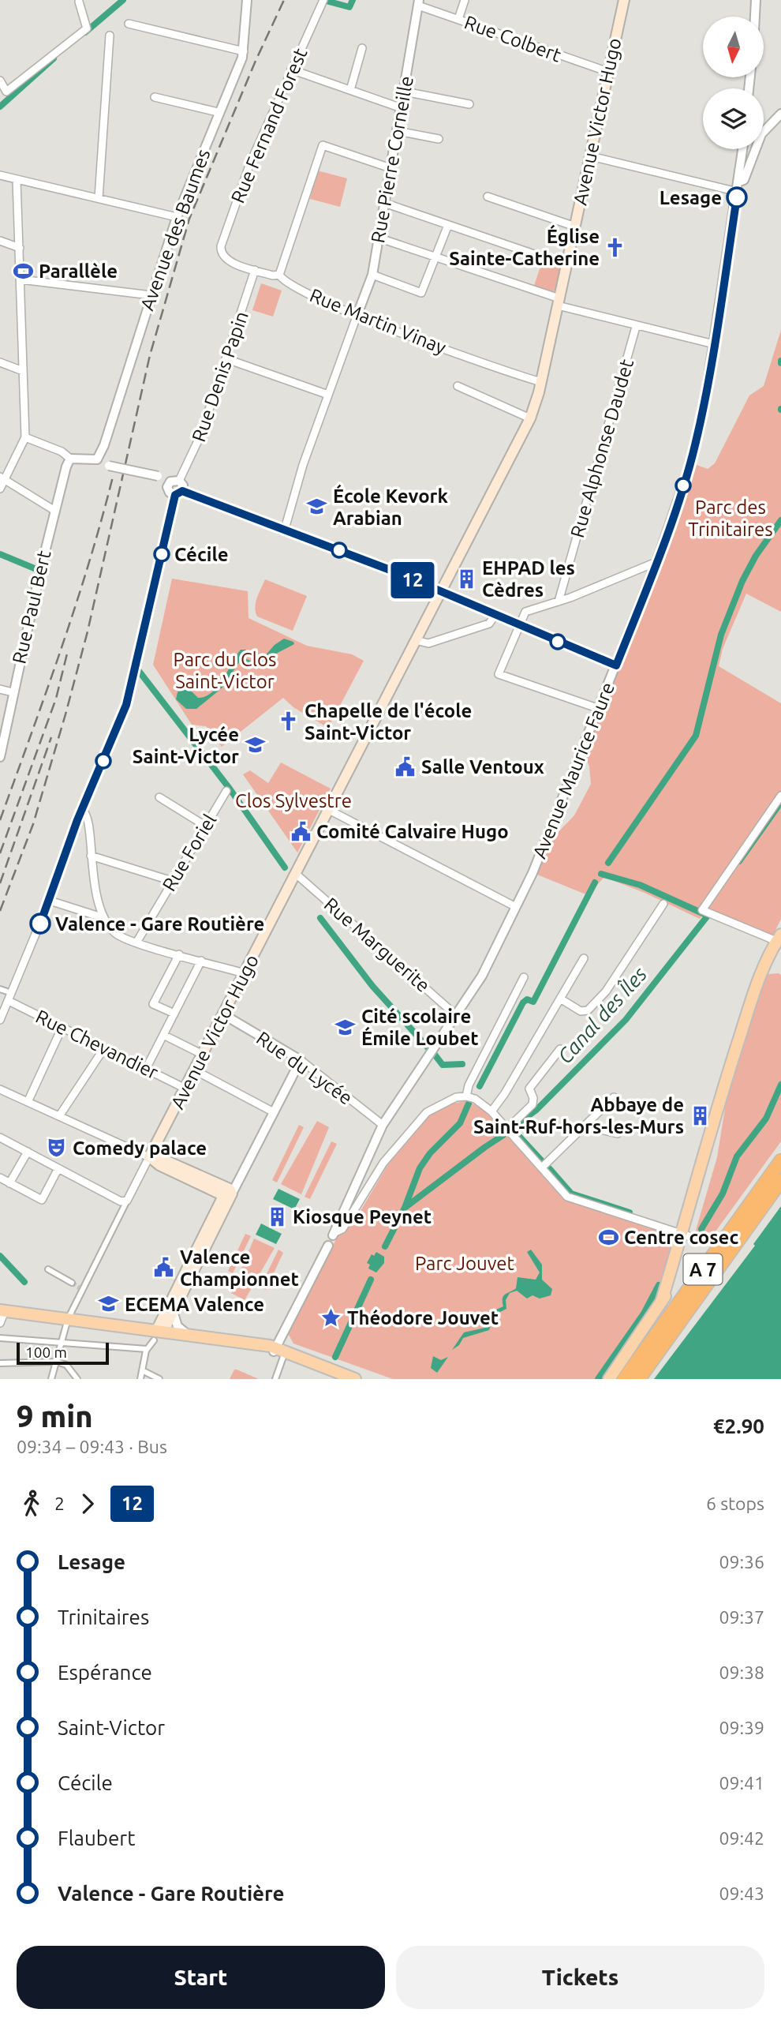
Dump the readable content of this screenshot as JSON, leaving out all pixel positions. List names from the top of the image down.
{
  "streets": {
    "highway": ["A 7"],
    "main road": ["Avenue Victor Hugo"],
    "street": [
      "Rue Colbert",
      "Rue Fernand Forest",
      "Rue Pierre Corneille",
      "Avenue des Baumes",
      "Rue Martin Vinay",
      "Rue Denis Papin",
      "Rue Alphonse Daudet",
      "Rue Paul Bert",
      "Avenue Maurice Faure",
      "Rue Foriel",
      "Rue Marguerite",
      "Rue Chevandier",
      "Rue du Lycée"
    ]
  },
  "crossings": [
    ["Rue Colbert", "Avenue Victor Hugo"],
    ["Rue Colbert", "Rue Pierre Corneille"],
    ["Avenue Victor Hugo", "Rue Martin Vinay"],
    ["Avenue Victor Hugo", "Rue Marguerite"],
    ["Avenue Victor Hugo", "Rue Chevandier"],
    ["Avenue Victor Hugo", "Rue du Lycée"],
    ["Rue Fernand Forest", "Rue Martin Vinay"],
    ["Rue Pierre Corneille", "Rue Martin Vinay"],
    ["Rue Martin Vinay", "Rue Denis Papin"],
    ["Avenue Maurice Faure", "Rue Marguerite"],
    ["Avenue Maurice Faure", "Rue du Lycée"]
  ],
  "water": ["Canal des Îles"],
  "parks": [
    "Parc des Trinitaires",
    "Parc du Clos Saint-Victor",
    "Clos Sylvestre",
    "Parc Jouvet"
  ],
  "places": {
    "other": ["Lesage", "Cécile", "Valence - Gare Routière"],
    "church": ["Église Sainte-Catherine", "Chapelle de l'école Saint-Victor"],
    "sports": ["Parallèle", "Centre cosec"],
    "school or university": [
      "École Kevork Arabian",
      "Lycée Saint-Victor",
      "Cité scolaire Émile Loubet",
      "ECEMA Valence"
    ],
    "building": ["EHPAD les Cèdres", "Abbaye de Saint-Ruf-hors-les-Murs", "Kiosque Peynet"],
    "public building": ["Salle Ventoux", "Comité Calvaire Hugo", "Valence Championnet"],
    "theatre": ["Comedy palace"],
    "place": ["Théodore Jouvet"]
  },
  "lines": ["bus line 12"],
  "scale_bar": "100 m",
  "north": "bottom",
  "page": {
    "on_map": "12",
    "scale": "100 m",
    "heading": ["9 min", "09:34 – 09:43 · Bus", "€2.90"],
    "legs": ["2", "12", "6 stops"],
    "list": [
      {
        "name": "Lesage",
        "value": "09:36"
      },
      {
        "name": "Trinitaires",
        "value": "09:37"
      },
      {
        "name": "Espérance",
        "value": "09:38"
      },
      {
        "name": "Saint-Victor",
        "value": "09:39"
      },
      {
        "name": "Cécile",
        "value": "09:41"
      },
      {
        "name": "Flaubert",
        "value": "09:42"
      },
      {
        "name": "Valence - Gare Routière",
        "value": "09:43"
      }
    ],
    "buttons": ["Start", "Tickets"]
  }
}
